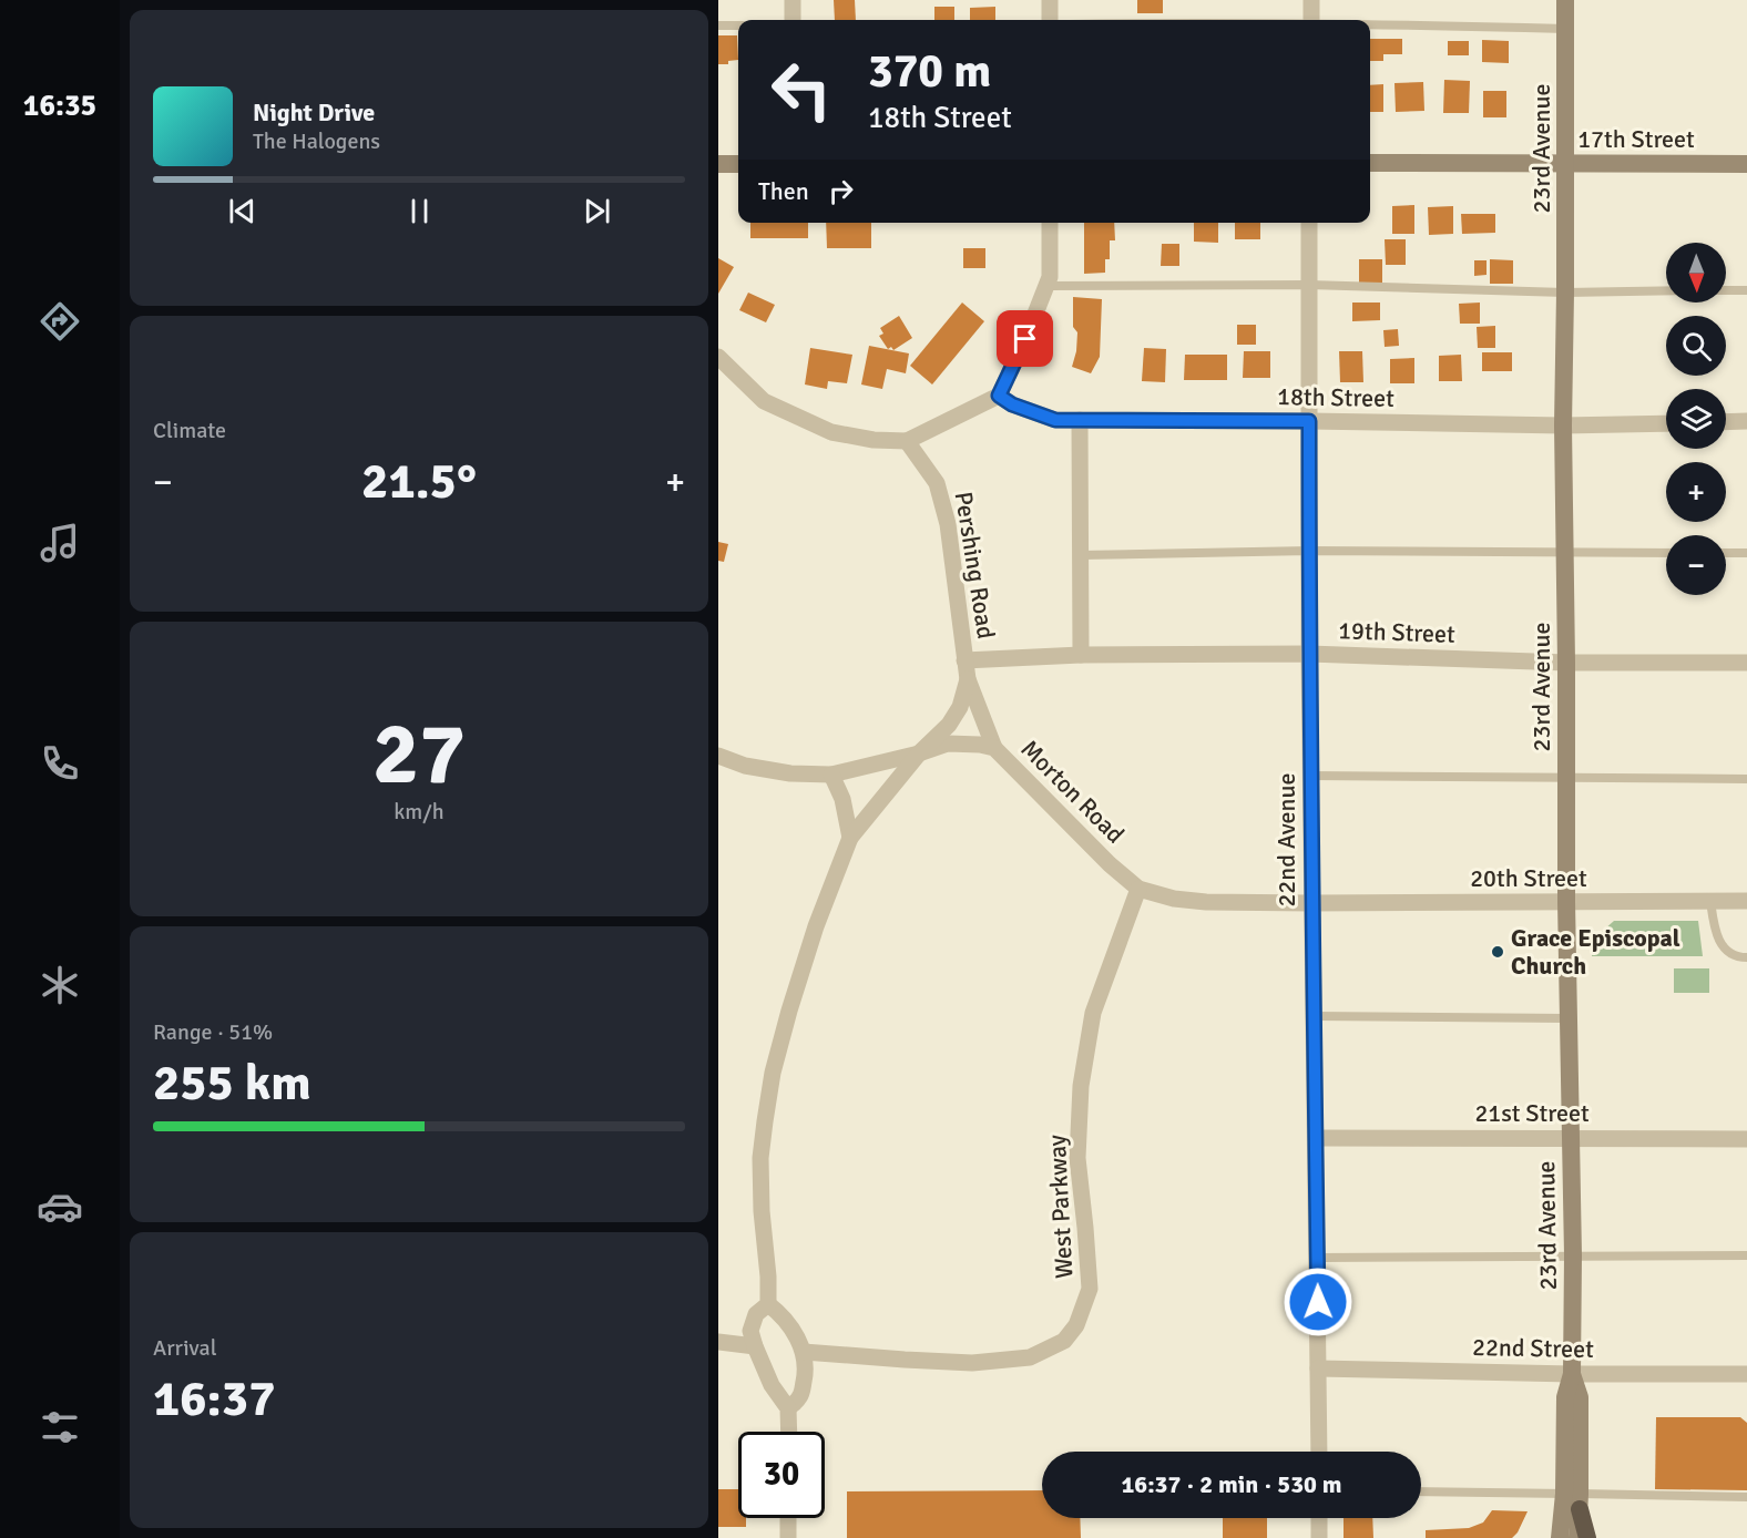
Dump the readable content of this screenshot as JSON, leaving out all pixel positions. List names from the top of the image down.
{
  "streets": {
    "main road": ["17th Street", "23rd Avenue"],
    "street": [
      "18th Street",
      "Pershing Road",
      "19th Street",
      "Morton Road",
      "22nd Avenue",
      "20th Street",
      "21st Street",
      "West Parkway",
      "22nd Street"
    ]
  },
  "crossings": [
    ["17th Street", "23rd Avenue"],
    ["23rd Avenue", "18th Street"],
    ["23rd Avenue", "19th Street"],
    ["23rd Avenue", "20th Street"],
    ["23rd Avenue", "21st Street"],
    ["23rd Avenue", "22nd Street"],
    ["18th Street", "22nd Avenue"],
    ["Pershing Road", "19th Street"],
    ["Pershing Road", "Morton Road"],
    ["19th Street", "22nd Avenue"],
    ["Morton Road", "22nd Avenue"],
    ["Morton Road", "20th Street"],
    ["Morton Road", "West Parkway"],
    ["22nd Avenue", "20th Street"],
    ["22nd Avenue", "21st Street"],
    ["22nd Avenue", "22nd Street"]
  ],
  "places": ["Grace Episcopal Church"],
  "north": "bottom",
  "page": {
    "tabs": "16:35",
    "turn": ["370 m", "18th Street"],
    "song": ["Night Drive", "The Halogens"],
    "then": "Then",
    "map_buttons": ["+", "−"],
    "tile": [
      "Climate",
      ["27", "km/h"],
      ["Range · 51%", "255 km"],
      ["Arrival", "16:37"]
    ],
    "heat": ["−", "21.5°", "+"],
    "limit": "30",
    "trip": "16:37 · 2 min · 530 m"
  }
}
